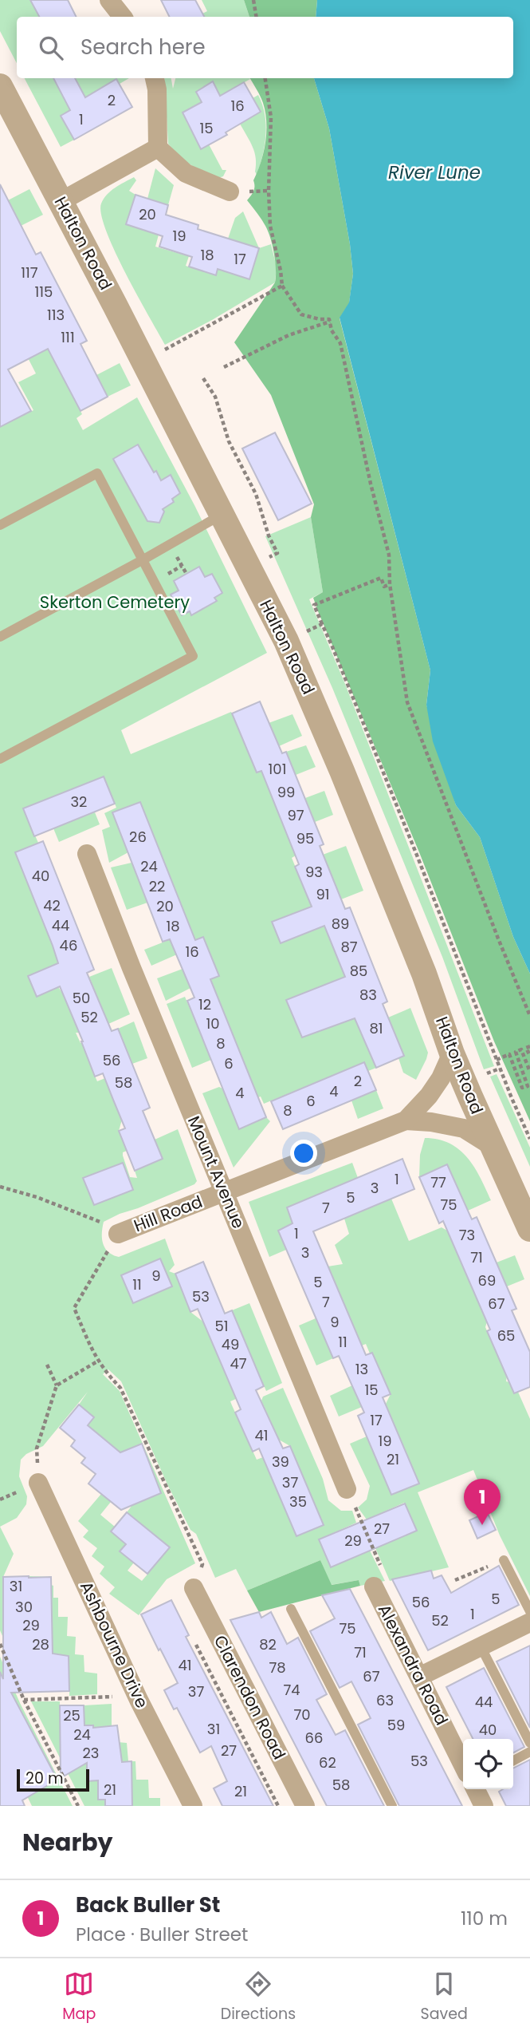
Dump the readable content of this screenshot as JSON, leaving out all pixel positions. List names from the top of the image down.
{
  "streets": {
    "street": [
      "Halton Road",
      "Mount Avenue",
      "Hill Road",
      "Ashbourne Drive",
      "Alexandra Road",
      "Clarendon Road"
    ]
  },
  "crossings": [
    ["Halton Road", "Hill Road"],
    ["Mount Avenue", "Hill Road"]
  ],
  "water": ["River Lune"],
  "parks": ["Skerton Cemetery"],
  "house_numbers": [
    "2",
    "16",
    "1",
    "15",
    "20",
    "19",
    "18",
    "17",
    "117",
    "115",
    "113",
    "111",
    "101",
    "99",
    "32",
    "97",
    "26",
    "95",
    "24",
    "93",
    "40",
    "22",
    "91",
    "42",
    "20",
    "89",
    "44",
    "18",
    "46",
    "87",
    "16",
    "85",
    "83",
    "50",
    "12",
    "52",
    "10",
    "81",
    "8",
    "56",
    "6",
    "2",
    "58",
    "4",
    "4",
    "6",
    "8",
    "1",
    "77",
    "3",
    "5",
    "75",
    "7",
    "1",
    "73",
    "3",
    "71",
    "9",
    "69",
    "5",
    "11",
    "53",
    "7",
    "67",
    "9",
    "51",
    "65",
    "11",
    "49",
    "47",
    "13",
    "15",
    "17",
    "41",
    "19",
    "21",
    "39",
    "37",
    "35",
    "27",
    "29",
    "31",
    "5",
    "56",
    "30",
    "1",
    "52",
    "29",
    "75",
    "28",
    "82",
    "71",
    "41",
    "78",
    "67",
    "74",
    "37",
    "63",
    "44",
    "70",
    "25",
    "59",
    "31",
    "40",
    "24",
    "66",
    "27",
    "23",
    "53",
    "62",
    "58",
    "21",
    "21"
  ],
  "scale_bar": "20 m",
  "page": {
    "search": "Search here",
    "pins": "1",
    "scale": "20 m",
    "heading": "Nearby",
    "list": [
      {
        "mark": "1",
        "name": "Back Buller St",
        "note": "Place · Buller Street",
        "value": "110 m"
      }
    ],
    "nav": ["Map", "Directions", "Saved"]
  }
}
